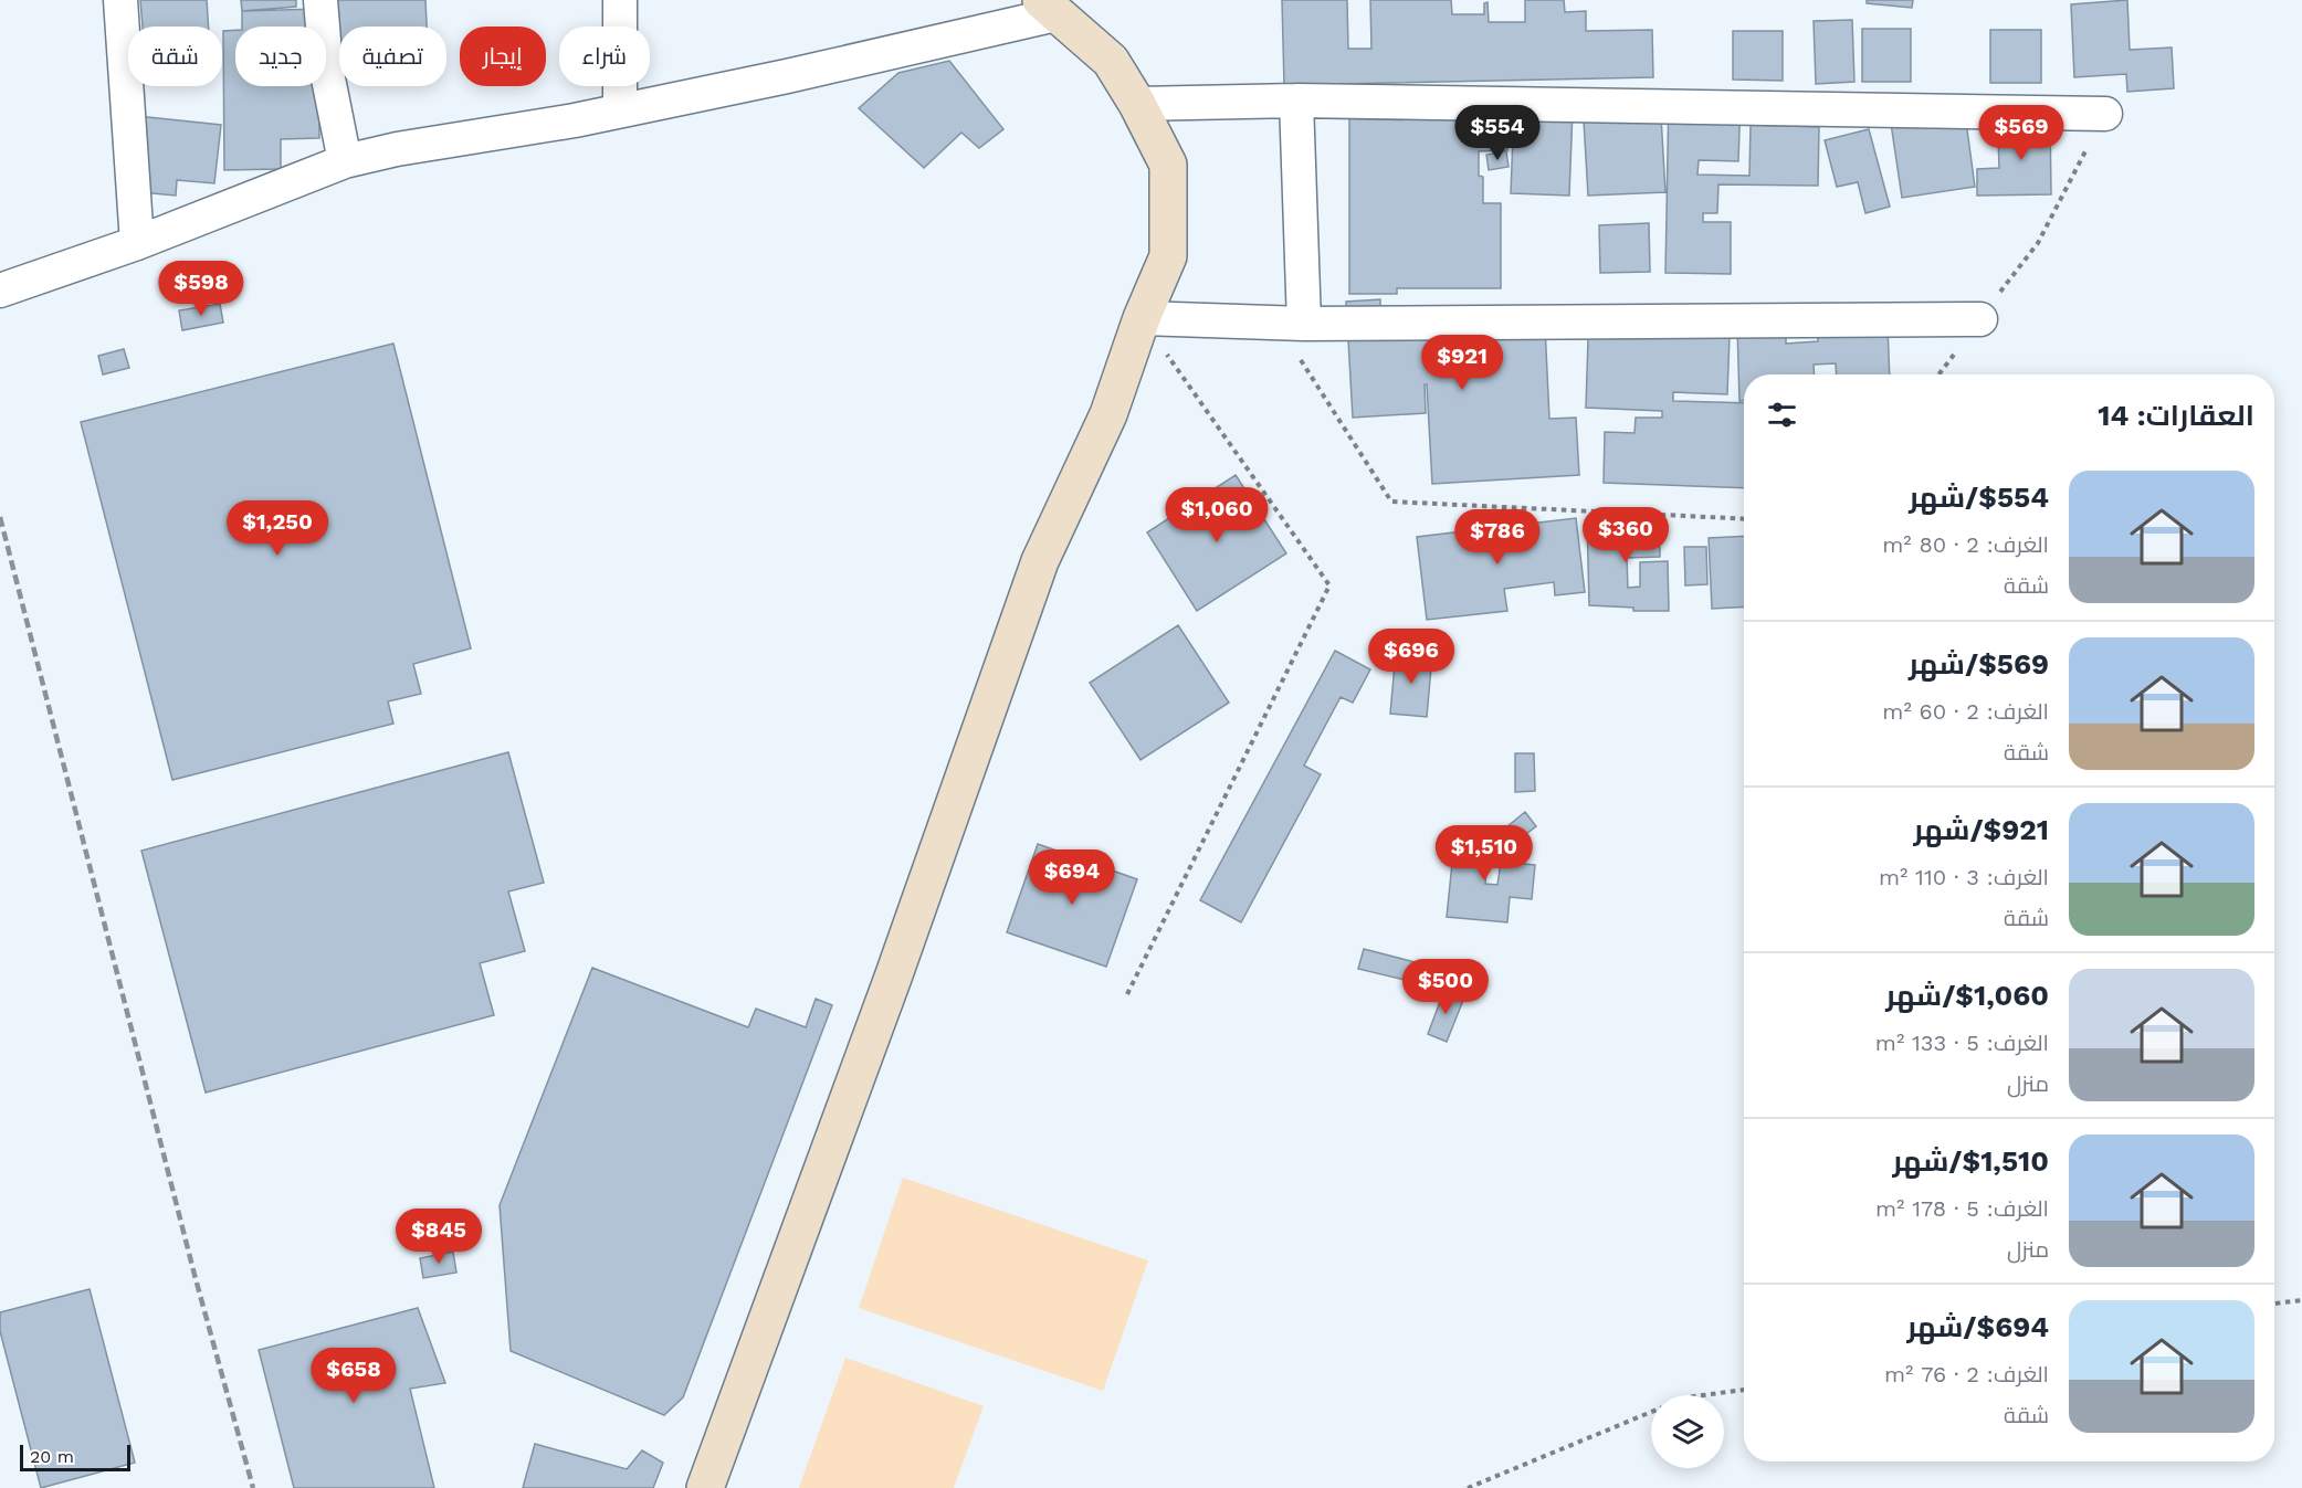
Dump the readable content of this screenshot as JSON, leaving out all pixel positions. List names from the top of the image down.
{
  "scale_bar": "20 m",
  "page": {
    "chip": [
      "شراء",
      "إيجار",
      "تصفية",
      "جديد",
      "شقة"
    ],
    "price": [
      "$554",
      "$569",
      "$598",
      "$921",
      "$1,060",
      "$1,250",
      "$360",
      "$786",
      "$696",
      "$1,510",
      "$694",
      "$500",
      "$845",
      "$658"
    ],
    "heading": "العقارات: 14",
    "list": [
      {
        "name": "$554/شهر",
        "note": "الغرف: 2 · 80 m² · شقة"
      },
      {
        "name": "$569/شهر",
        "note": "الغرف: 2 · 60 m² · شقة"
      },
      {
        "name": "$921/شهر",
        "note": "الغرف: 3 · 110 m² · شقة"
      },
      {
        "name": "$1,060/شهر",
        "note": "الغرف: 5 · 133 m² · منزل"
      },
      {
        "name": "$1,510/شهر",
        "note": "الغرف: 5 · 178 m² · منزل"
      },
      {
        "name": "$694/شهر",
        "note": "الغرف: 2 · 76 m² · شقة"
      }
    ],
    "scale": "20 m"
  }
}
